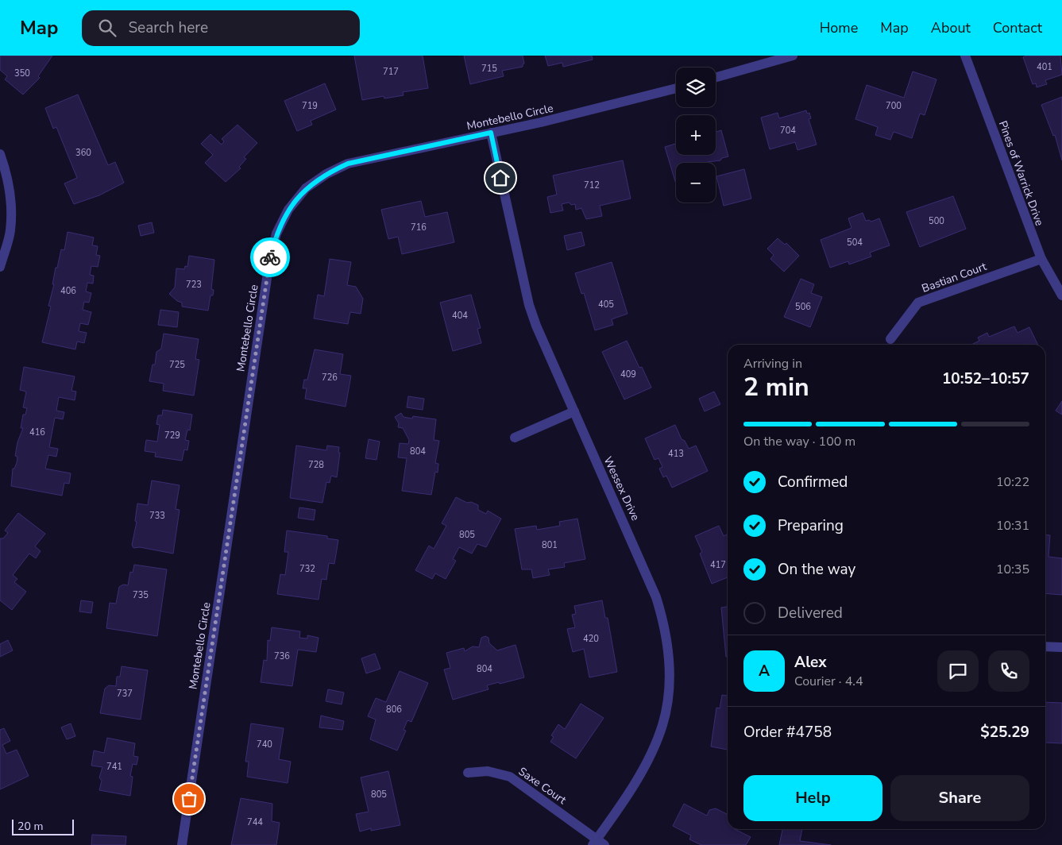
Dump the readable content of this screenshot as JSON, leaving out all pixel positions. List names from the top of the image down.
{
  "streets": {
    "street": [
      "Montebello Circle",
      "Pines of Warrick Drive",
      "Bastian Court",
      "Wessex Drive",
      "Saxe Court"
    ]
  },
  "crossings": [
    ["Montebello Circle", "Wessex Drive"],
    ["Pines of Warrick Drive", "Bastian Court"],
    ["Wessex Drive", "Saxe Court"]
  ],
  "house_numbers": [
    "401",
    "715",
    "717",
    "350",
    "719",
    "700",
    "704",
    "360",
    "712",
    "500",
    "716",
    "504",
    "723",
    "406",
    "405",
    "506",
    "404",
    "725",
    "409",
    "726",
    "416",
    "729",
    "804",
    "413",
    "728",
    "733",
    "805",
    "801",
    "417",
    "732",
    "735",
    "420",
    "736",
    "804",
    "737",
    "806",
    "740",
    "741",
    "805",
    "744"
  ],
  "scale_bar": "20 m",
  "page": {
    "header": "Map",
    "search": "Search here",
    "nav": [
      "Home",
      "Map",
      "About",
      "Contact"
    ],
    "map_buttons": ["+", "−"],
    "heading": ["2 min", "Arriving in", "10:52–10:57"],
    "panel": [
      "Alex",
      "Courier · 4.4",
      "Order #4758",
      "$25.29"
    ],
    "bar": "On the way · 100 m",
    "list": [
      ["Confirmed", "10:22"],
      ["Preparing", "10:31"],
      ["On the way", "10:35"],
      "Delivered"
    ],
    "round": "A",
    "buttons": ["Help", "Share"],
    "scale": "20 m"
  }
}
